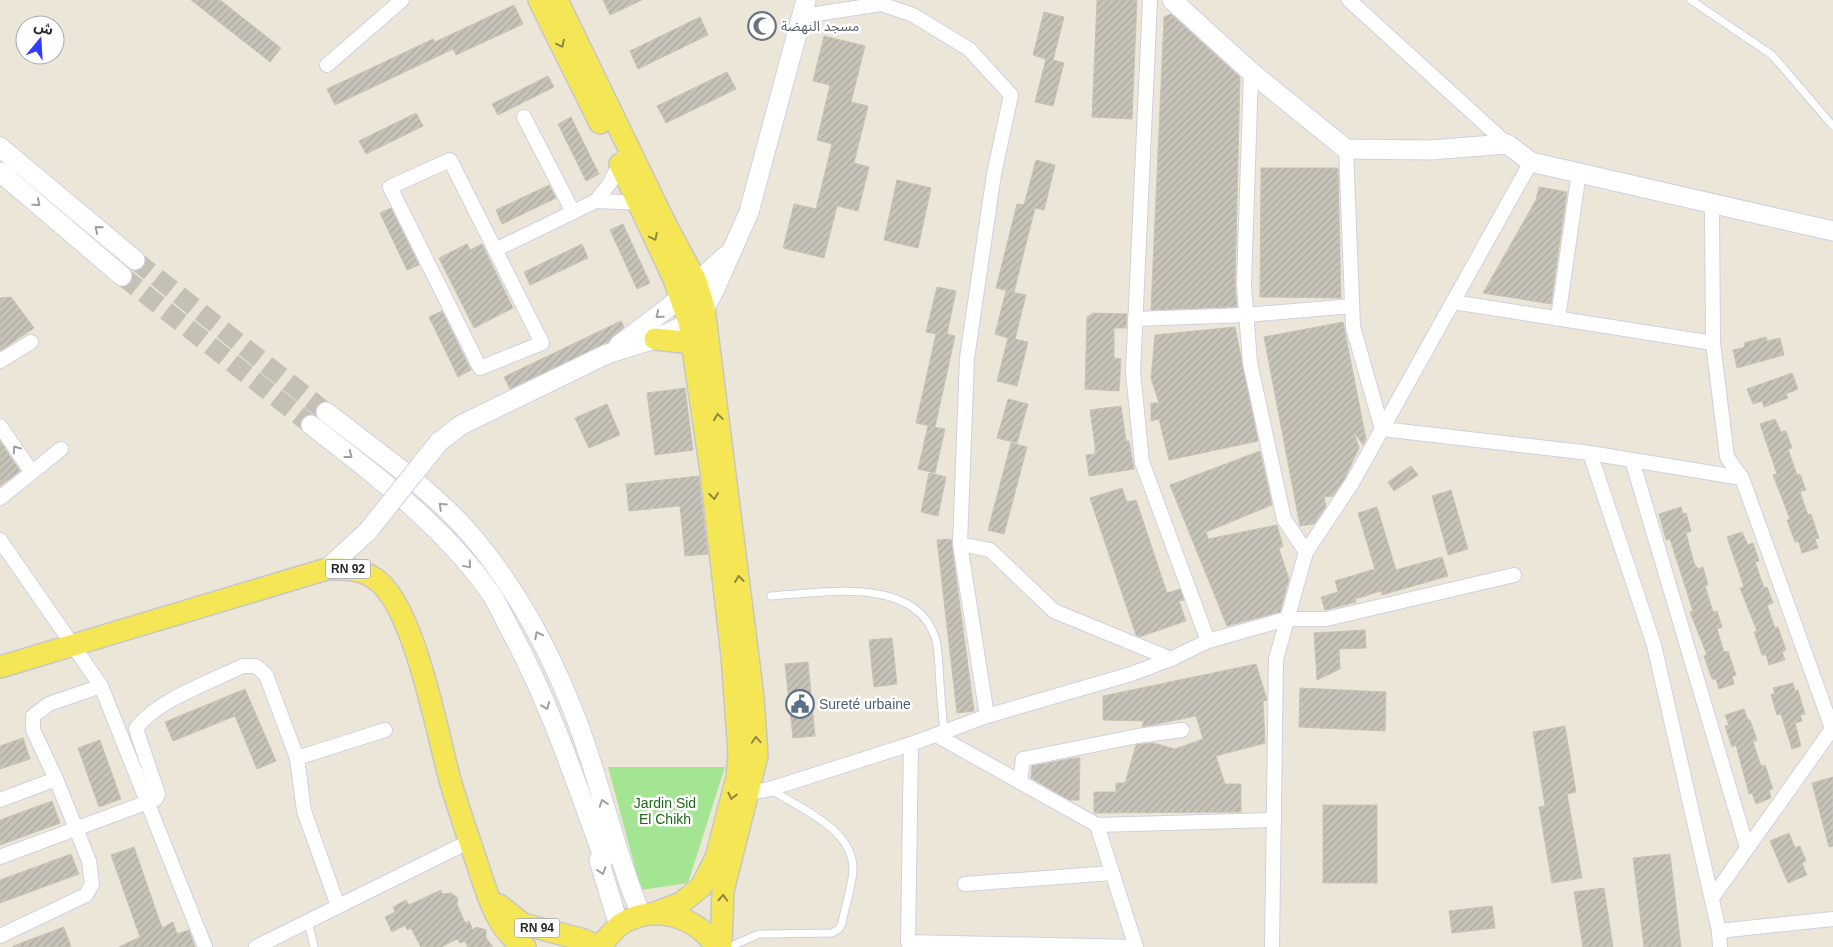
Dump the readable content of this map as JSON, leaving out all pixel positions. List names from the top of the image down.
{
  "streets": {
    "main road": ["RN 92", "RN 94"]
  },
  "crossings": [
    ["RN 92", "RN 94"]
  ],
  "parks": ["Jardin Sid El Chikh"],
  "places": {
    "mosque": ["مسجد النهضة"],
    "public building": ["Sureté urbaine"]
  },
  "north": "top"
}
